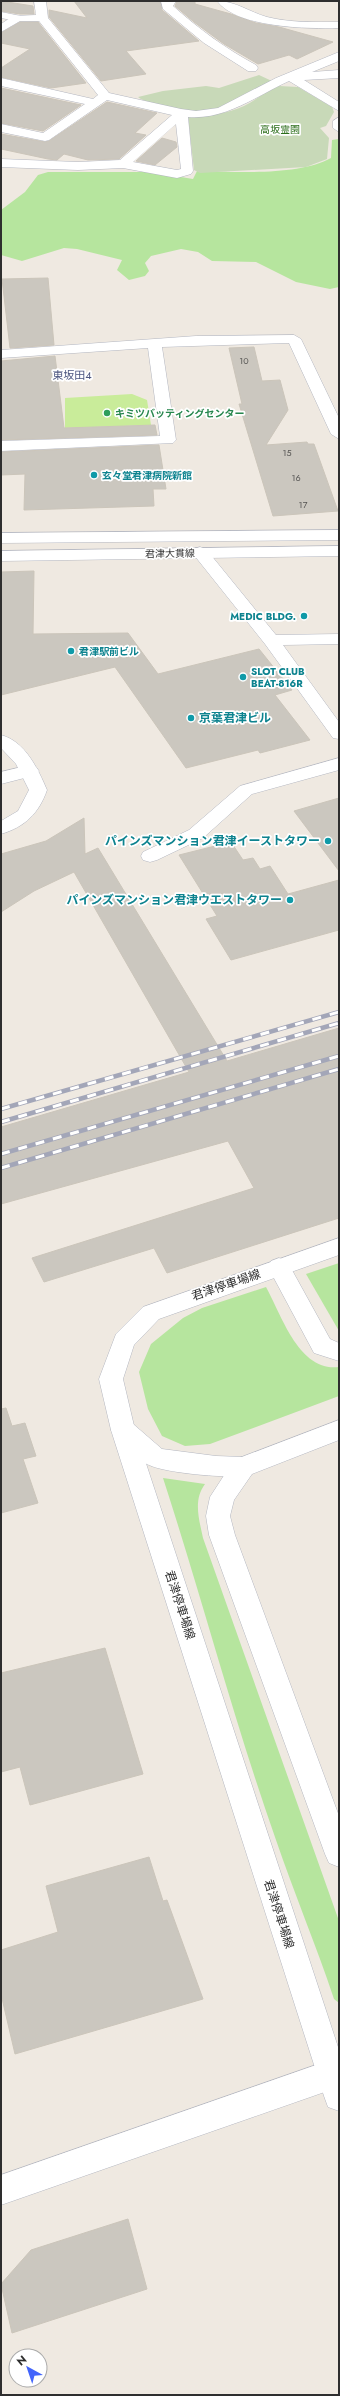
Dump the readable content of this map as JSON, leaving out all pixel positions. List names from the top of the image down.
{
  "streets": {
    "street": ["君津大貫線", "君津停車場線"]
  },
  "districts": ["東坂田4"],
  "parks": ["高坂霊園"],
  "places": [
    "キミツバッティングセンター",
    "玄々堂君津病院新館",
    "MEDIC BLDG.",
    "君津駅前ビル",
    "SLOT CLUB BEAT-816R",
    "京葉君津ビル",
    "パインズマンション君津イーストタワー",
    "パインズマンション君津ウエストタワー"
  ],
  "house_numbers": [
    "10",
    "15",
    "16",
    "17"
  ],
  "north": "top left"
}
